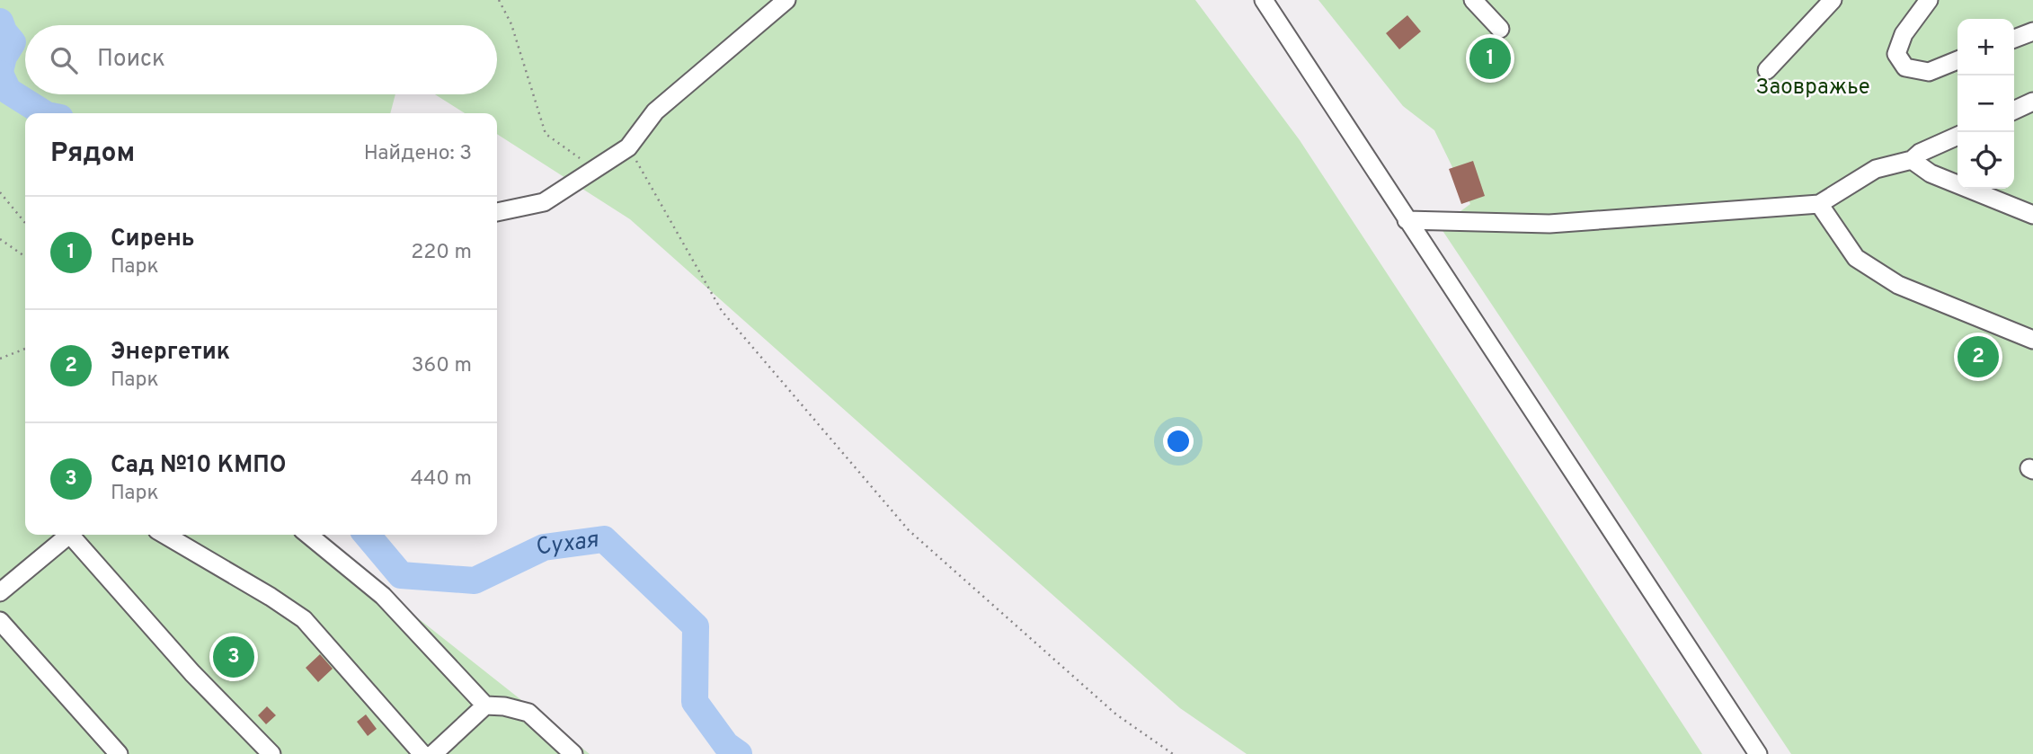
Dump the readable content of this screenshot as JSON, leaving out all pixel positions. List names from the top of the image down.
{
  "water": ["Сухая"],
  "parks": ["Заовражье"],
  "page": {
    "map_buttons": ["+", "−"],
    "search": "Поиск",
    "pins": ["1", "2", "3"],
    "heading": ["Рядом", "Найдено: 3"],
    "list": [
      {
        "mark": "1",
        "name": "Сирень",
        "note": "Парк",
        "value": "220 m"
      },
      {
        "mark": "2",
        "name": "Энергетик",
        "note": "Парк",
        "value": "360 m"
      },
      {
        "mark": "3",
        "name": "Сад №10 КМПО",
        "note": "Парк",
        "value": "440 m"
      }
    ]
  }
}
